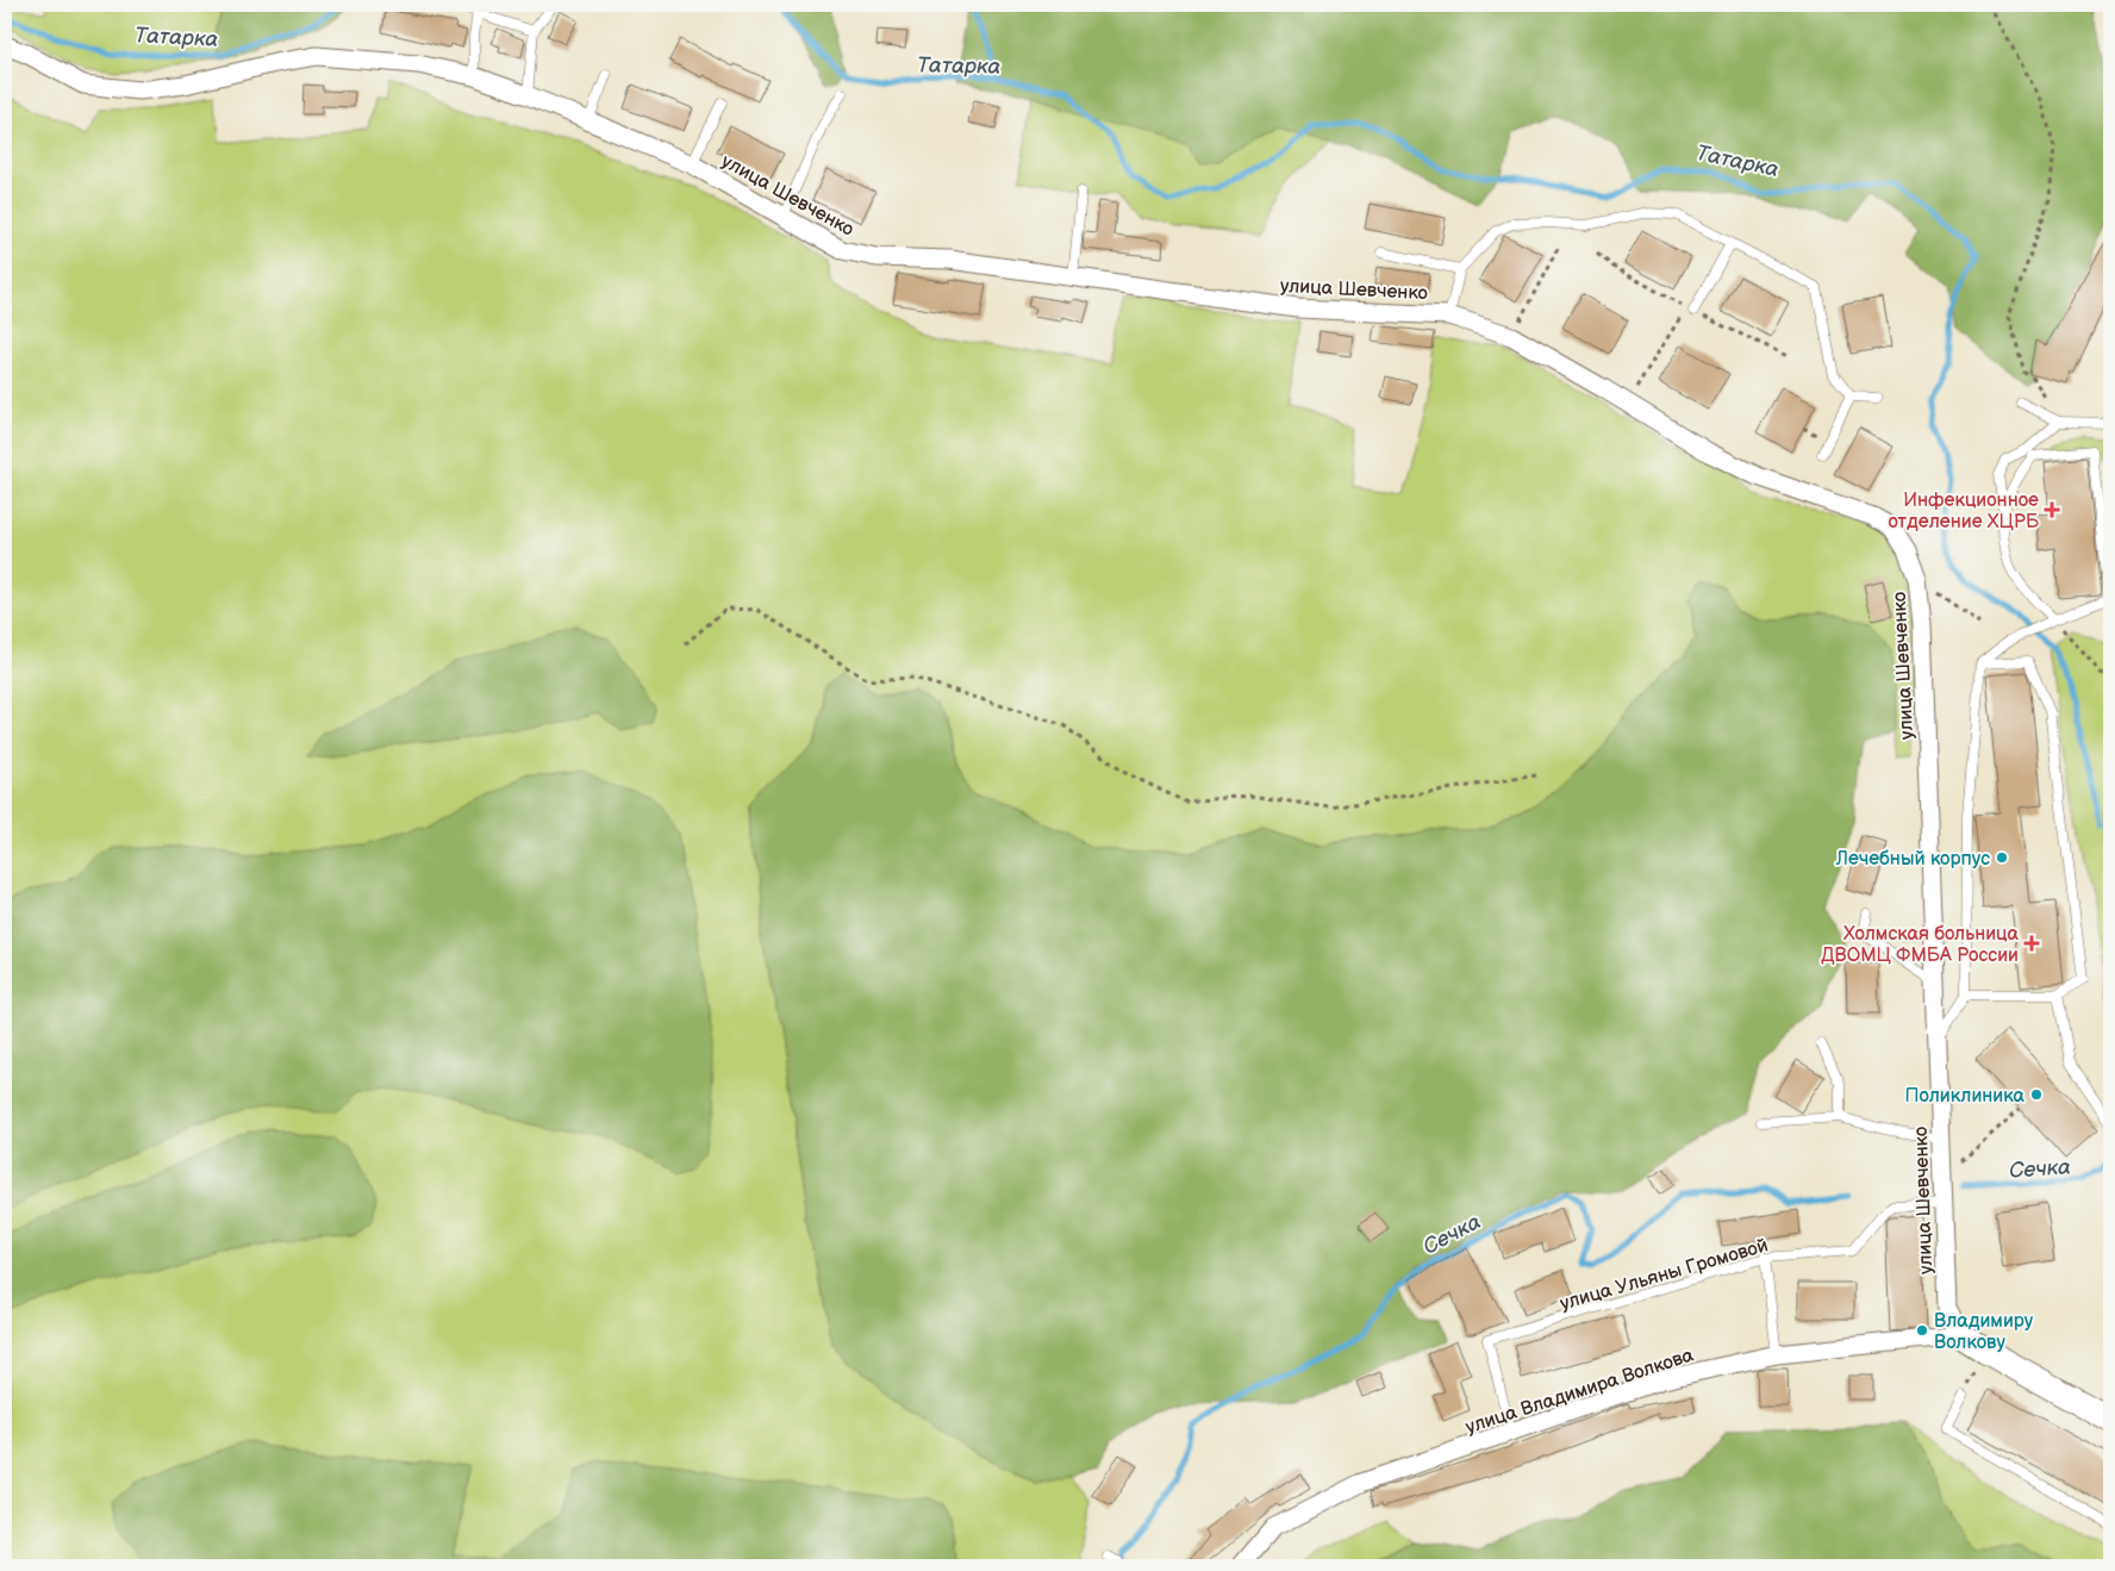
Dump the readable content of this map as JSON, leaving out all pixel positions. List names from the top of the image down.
{
  "streets": {
    "street": ["улица Шевченко", "улица Владимира Волкова"],
    "lane": ["улица Ульяны Громовой"]
  },
  "crossings": [
    ["улица Шевченко", "улица Ульяны Громовой"],
    ["улица Шевченко", "улица Владимира Волкова"],
    ["улица Ульяны Громовой", "улица Владимира Волкова"]
  ],
  "water": ["Татарка", "Сечка"],
  "places": {
    "health": ["Инфекционное отделение ХЦРБ", "Холмская больница ДВОМЦ ФМБА России"],
    "other": ["Лечебный корпус", "Поликлиника", "Владимиру Волкову"]
  }
}
